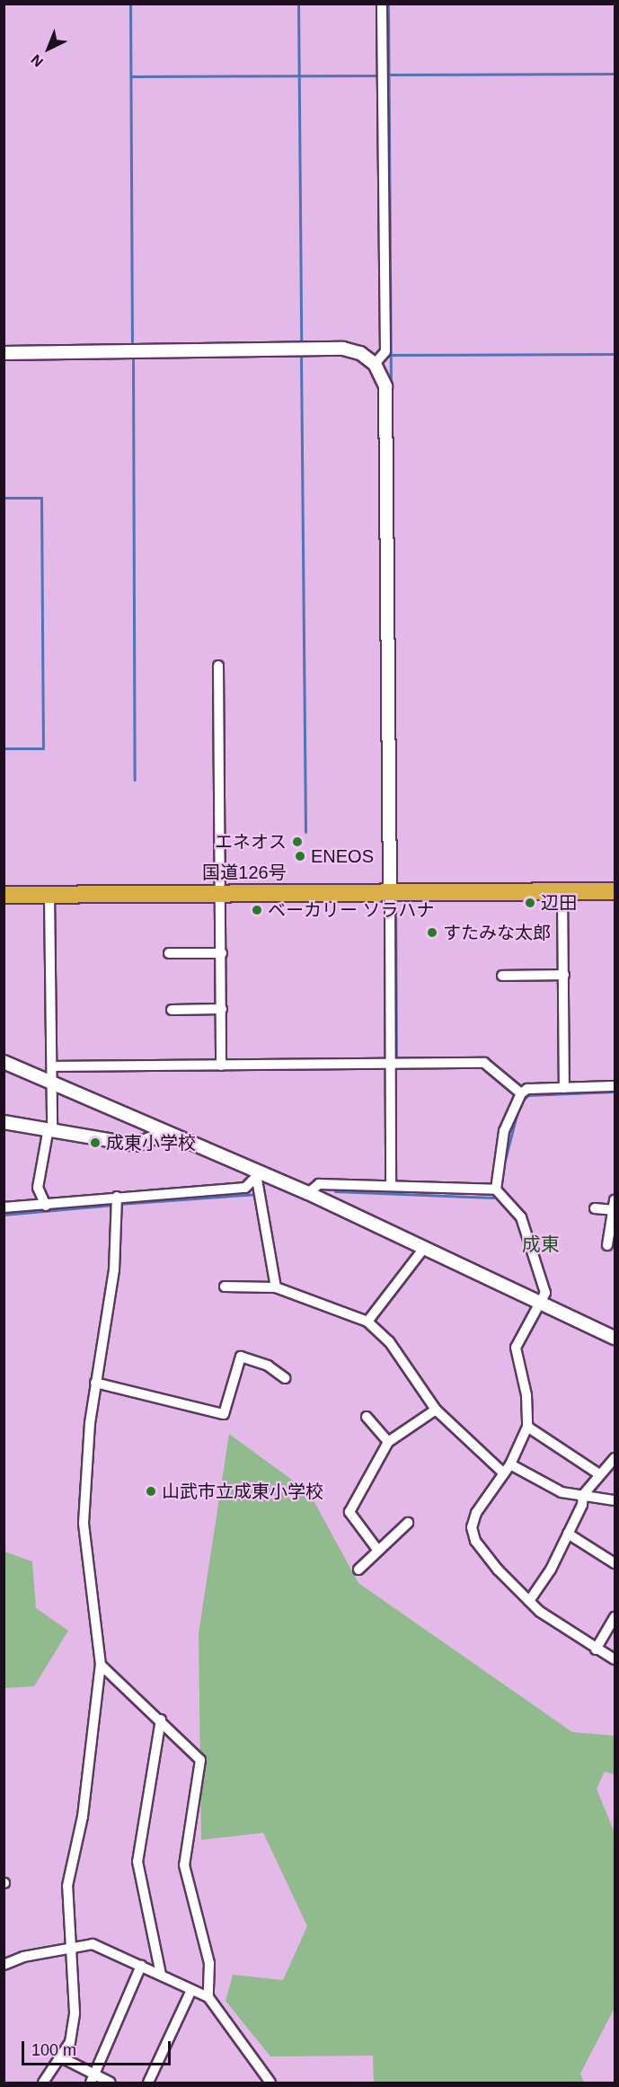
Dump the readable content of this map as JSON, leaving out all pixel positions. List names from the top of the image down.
{
  "streets": {
    "highway": ["国道126号"]
  },
  "districts": ["成東"],
  "places": [
    "エネオス",
    "ENEOS",
    "辺田",
    "ベーカリー ソラハナ",
    "すたみな太郎",
    "成東小学校",
    "山武市立成東小学校"
  ],
  "scale_bar": "100 m",
  "north": "bottom left"
}
